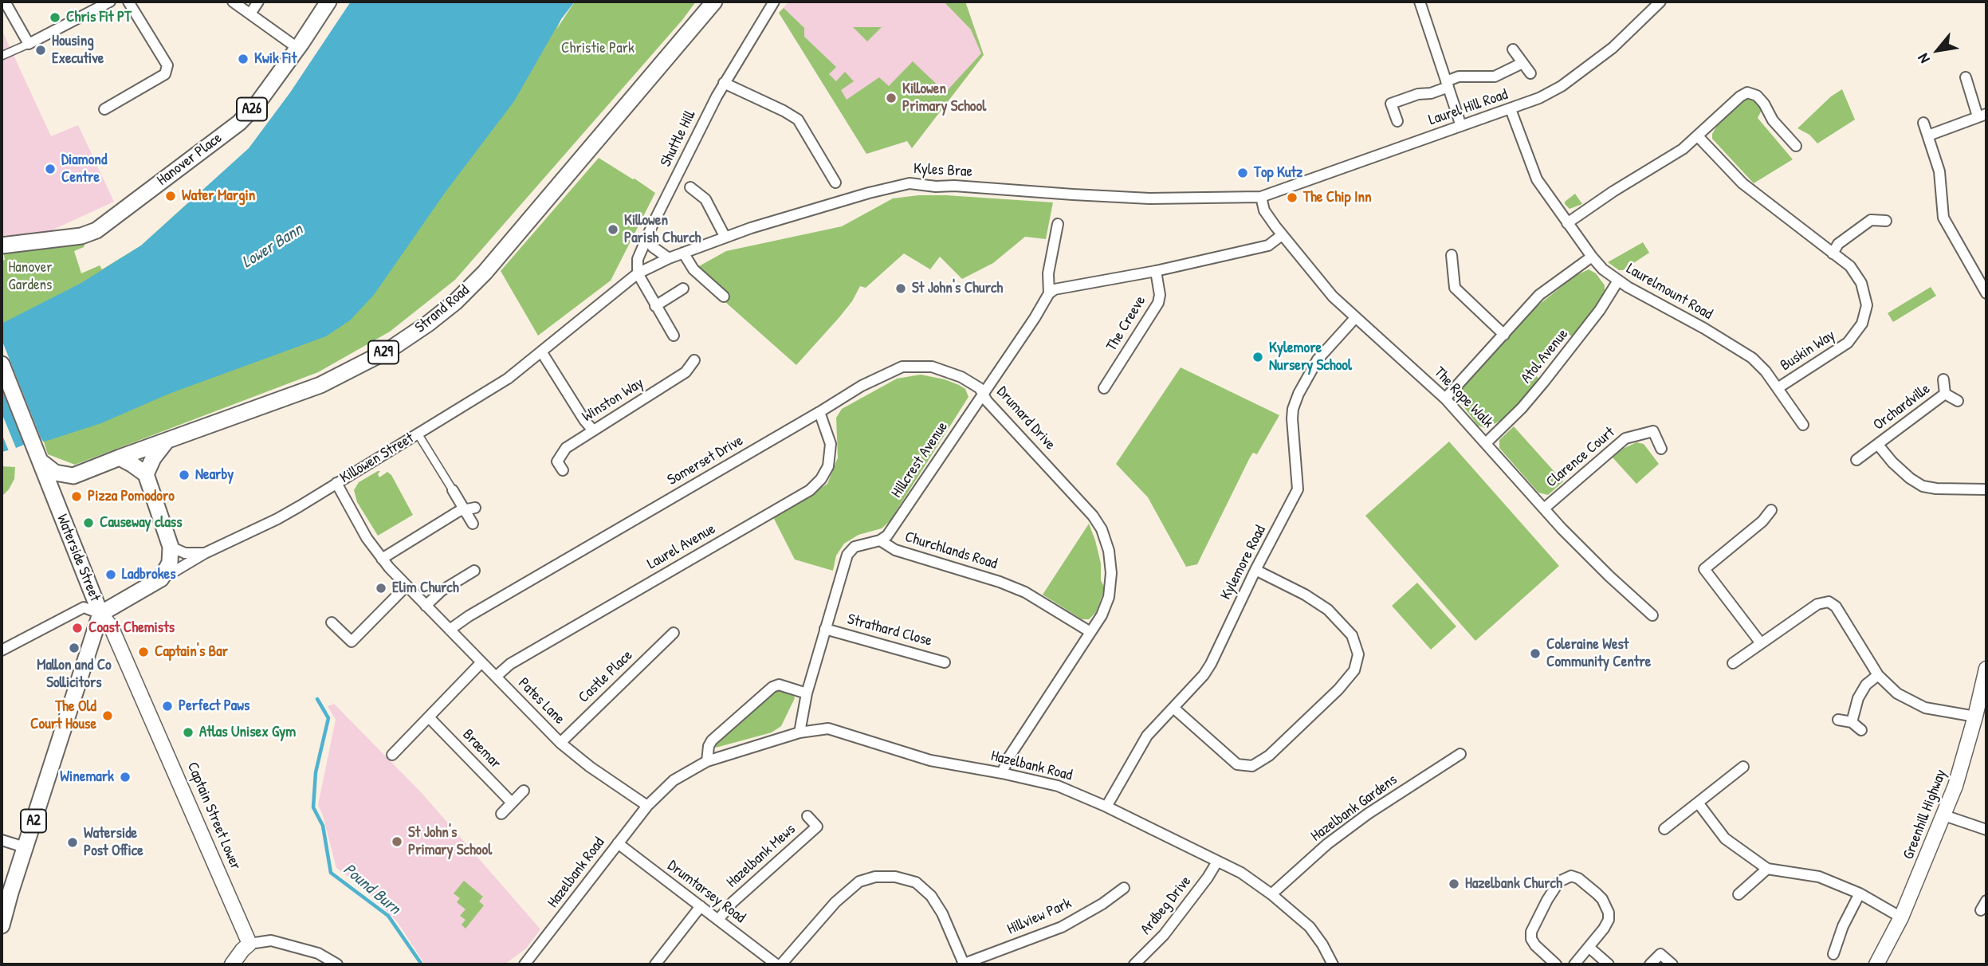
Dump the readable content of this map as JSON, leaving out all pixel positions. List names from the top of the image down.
{
  "streets": {
    "main road": [
      "A26",
      "Hanover Place",
      "Strand Road",
      "A29",
      "Killowen Street",
      "Waterside Street",
      "Greenhill Highway",
      "Captain Street Lower",
      "A2"
    ],
    "street": [
      "Laurel Hill Road",
      "Shuttle Hill",
      "Kyles Brae",
      "Laurelmount Road",
      "The Creeve",
      "Buskin Way",
      "Atol Avenue",
      "The Rope Walk",
      "Winston Way",
      "Orchardville",
      "Drumard Drive",
      "Clarence Court",
      "Hillcrest Avenue",
      "Somerset Drive",
      "Laurel Avenue",
      "Churchlands Road",
      "Kylemore Road",
      "Strathard Close",
      "Castle Place",
      "Pates Lane",
      "Braemar",
      "Hazelbank Road",
      "Hazelbank Gardens",
      "Hazelbank Mews",
      "Drumtarsey Road",
      "Ardbeg Drive",
      "Hillview Park"
    ]
  },
  "crossings": [
    ["Laurel Hill Road", "Kyles Brae"],
    ["Laurel Hill Road", "Laurelmount Road"],
    ["Laurel Hill Road", "The Rope Walk"],
    ["Shuttle Hill", "Kyles Brae"],
    ["Shuttle Hill", "Killowen Street"],
    ["Kyles Brae", "The Rope Walk"],
    ["Kyles Brae", "Killowen Street"],
    ["Laurelmount Road", "Buskin Way"],
    ["Laurelmount Road", "Atol Avenue"],
    ["Strand Road", "Waterside Street"],
    ["Atol Avenue", "The Rope Walk"],
    ["The Rope Walk", "Clarence Court"],
    ["The Rope Walk", "Kylemore Road"],
    ["Drumard Drive", "Hillcrest Avenue"],
    ["Drumard Drive", "Somerset Drive"],
    ["Drumard Drive", "Churchlands Road"],
    ["Drumard Drive", "Hazelbank Road"],
    ["Killowen Street", "Waterside Street"],
    ["Killowen Street", "Pates Lane"],
    ["Killowen Street", "Captain Street Lower"],
    ["Killowen Street", "A2"],
    ["Hillcrest Avenue", "Somerset Drive"],
    ["Hillcrest Avenue", "Churchlands Road"],
    ["Somerset Drive", "Laurel Avenue"],
    ["Somerset Drive", "Pates Lane"],
    ["Laurel Avenue", "Pates Lane"],
    ["Waterside Street", "Captain Street Lower"],
    ["Waterside Street", "A2"],
    ["Kylemore Road", "Hazelbank Road"],
    ["Castle Place", "Pates Lane"],
    ["Pates Lane", "Hazelbank Road"],
    ["Hazelbank Road", "Hazelbank Gardens"],
    ["Hazelbank Road", "Drumtarsey Road"],
    ["Hazelbank Road", "Ardbeg Drive"],
    ["Captain Street Lower", "A2"],
    ["Hazelbank Mews", "Drumtarsey Road"]
  ],
  "water": ["Lower Bann", "Pound Burn"],
  "parks": ["Christie Park", "Hanover Gardens"],
  "places": [
    "Chris Fit PT",
    "Housing Executive",
    "Kwik Fit",
    "Killowen Primary School",
    "Diamond Centre",
    "Top Kutz",
    "Water Margin",
    "The Chip Inn",
    "Killowen Parish Church",
    "St John's Church",
    "Kylemore Nursery School",
    "Nearby",
    "Pizza Pomodoro",
    "Causeway class",
    "Ladbrokes",
    "Elim Church",
    "Coast Chemists",
    "Mallon and Co Sollicitors",
    "Captain's Bar",
    "Coleraine West Community Centre",
    "Perfect Paws",
    "The Old Court House",
    "Atlas Unisex Gym",
    "Winemark",
    "St John's Primary School",
    "Waterside Post Office",
    "Hazelbank Church"
  ],
  "north": "bottom left"
}
